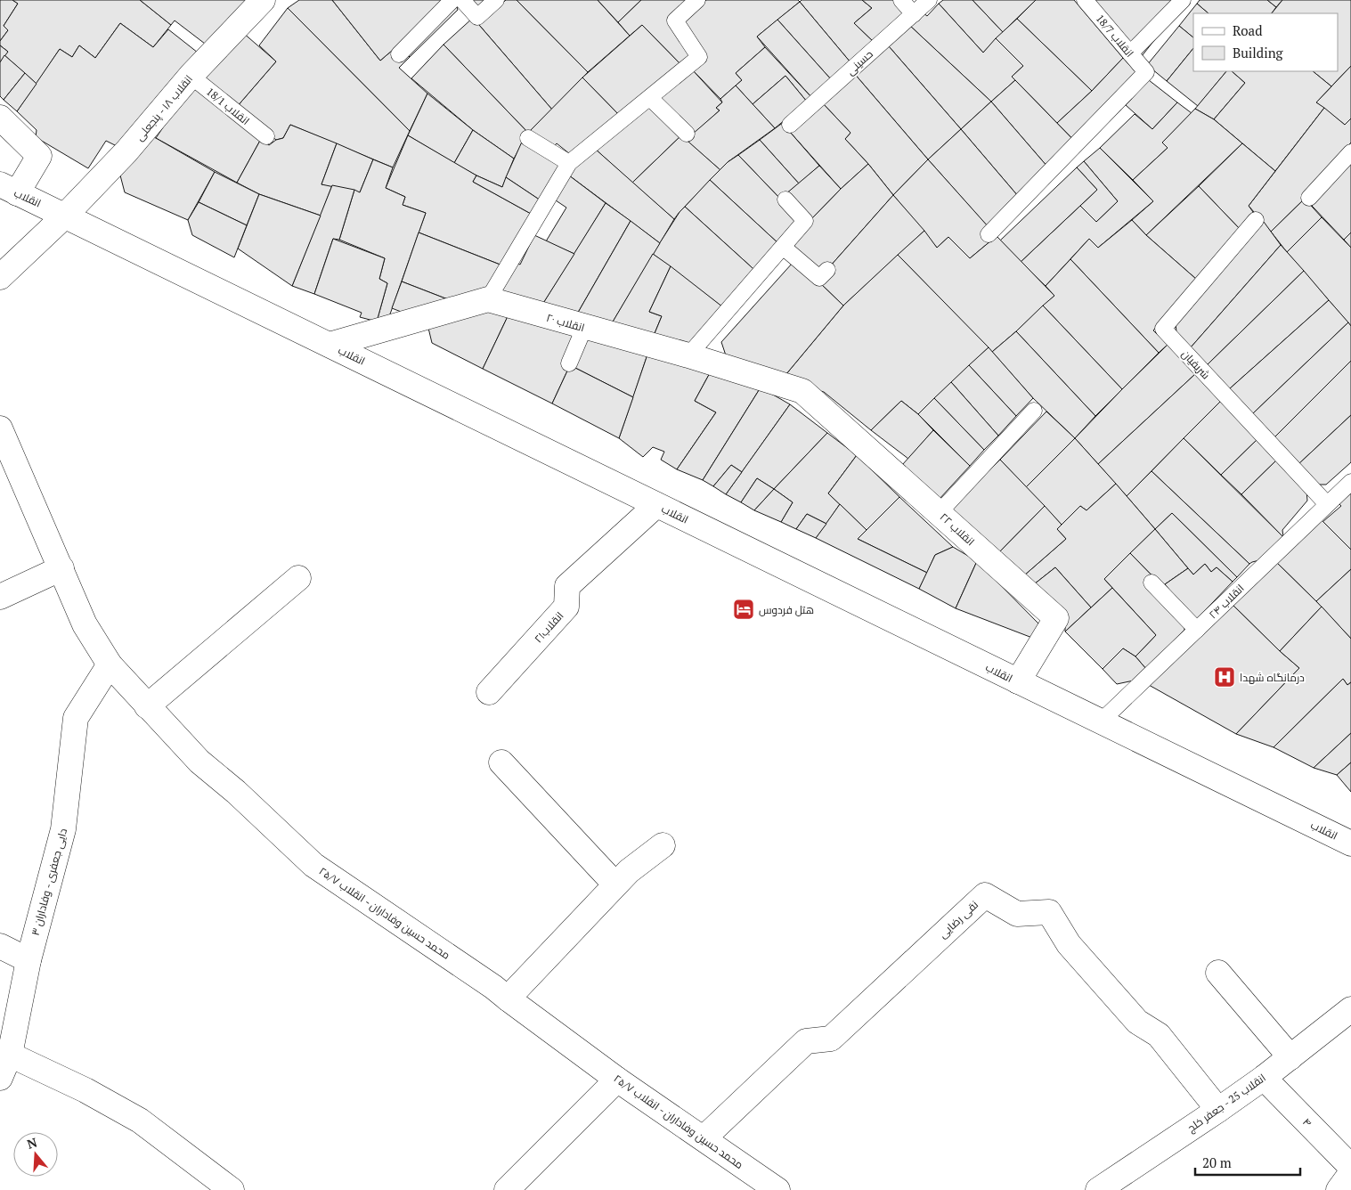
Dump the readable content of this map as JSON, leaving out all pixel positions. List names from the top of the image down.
{
  "streets": {
    "street": [
      "انقلاب ۱۸ - پنجعلی",
      "انقلاب",
      "انقلاب ۲۰",
      "انقلاب ۲۲",
      "انقلاب۲۱",
      "دایی جعفری - وفاداران ۳",
      "محمد حسین وفاداران - انقلاب ۲۵/۷",
      "نقی رضایی",
      "انقلاب 25 - جعفر خلج",
      "۴"
    ],
    "lane": [
      "انقلاب 18/7",
      "حسینی",
      "انقلاب 18/1",
      "شریفیان",
      "انقلاب ۲۴"
    ]
  },
  "crossings": [
    ["انقلاب 18/1", "انقلاب ۱۸ - پنجعلی"],
    ["انقلاب ۱۸ - پنجعلی", "انقلاب"],
    ["انقلاب", "انقلاب ۲۲"],
    ["انقلاب", "انقلاب ۲۴"],
    ["انقلاب", "انقلاب۲۱"],
    ["انقلاب ۲۰", "انقلاب ۲۲"],
    ["شریفیان", "انقلاب ۲۴"],
    ["دایی جعفری - وفاداران ۳", "محمد حسین وفاداران - انقلاب ۲۵/۷"],
    ["محمد حسین وفاداران - انقلاب ۲۵/۷", "نقی رضایی"],
    ["نقی رضایی", "انقلاب 25 - جعفر خلج"],
    ["انقلاب 25 - جعفر خلج", "۴"]
  ],
  "places": {
    "hotel": ["هتل فردوس"],
    "hospital": ["درمانگاه شهدا"]
  },
  "legend": ["Road", "Building"],
  "scale_bar": "20 m",
  "north": "top"
}
